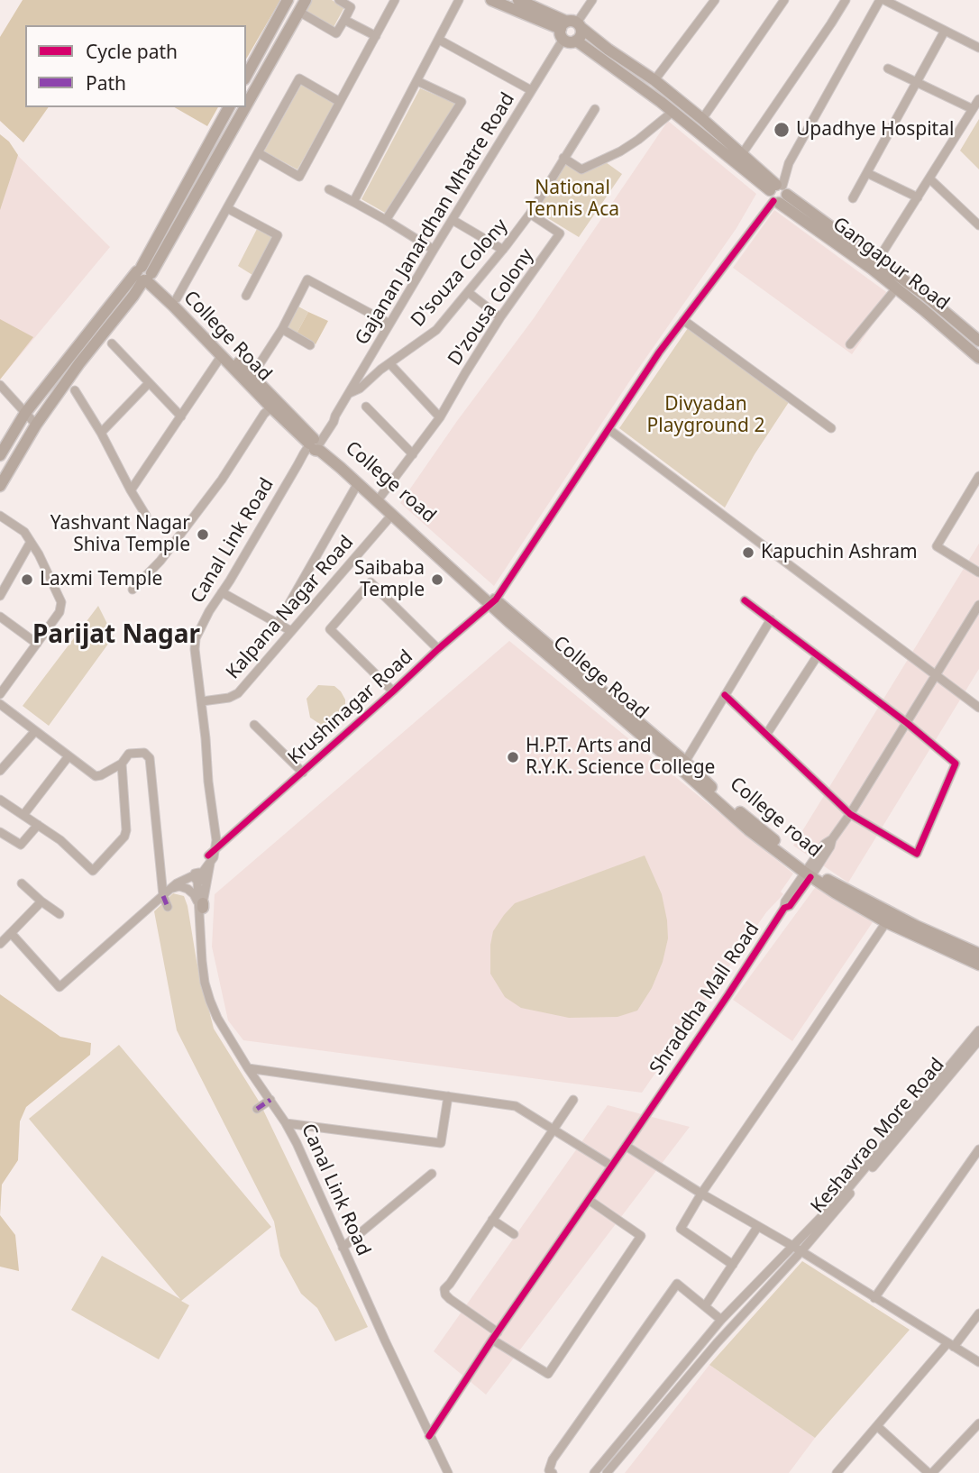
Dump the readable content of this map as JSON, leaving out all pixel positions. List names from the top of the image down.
{
  "streets": {
    "main road": ["Gangapur Road", "College Road", "College road"],
    "street": [
      "Gajanan Janardhan Mhatre Road",
      "D'souza Colony",
      "D'zousa Colony",
      "Canal Link Road",
      "Kalpana Nagar Road",
      "Krushinagar Road",
      "Shraddha Mall Road",
      "Keshavrao More Road"
    ]
  },
  "crossings": [
    ["Gajanan Janardhan Mhatre Road", "Gangapur Road"],
    ["Gajanan Janardhan Mhatre Road", "D'souza Colony"],
    ["Gajanan Janardhan Mhatre Road", "College Road"],
    ["Gajanan Janardhan Mhatre Road", "College road"],
    ["Gajanan Janardhan Mhatre Road", "Canal Link Road"],
    ["Gangapur Road", "Krushinagar Road"],
    ["D'souza Colony", "D'zousa Colony"],
    ["D'zousa Colony", "College road"],
    ["College Road", "College road"],
    ["College Road", "Canal Link Road"],
    ["College Road", "Kalpana Nagar Road"],
    ["College Road", "Krushinagar Road"],
    ["College Road", "Shraddha Mall Road"],
    ["College road", "Canal Link Road"],
    ["College road", "Krushinagar Road"],
    ["College road", "Shraddha Mall Road"],
    ["Canal Link Road", "Kalpana Nagar Road"],
    ["Canal Link Road", "Krushinagar Road"]
  ],
  "districts": ["Parijat Nagar"],
  "parks": ["National Tennis Aca", "Divyadan Playground 2"],
  "places": [
    "Upadhye Hospital",
    "Yashvant Nagar Shiva Temple",
    "Kapuchin Ashram",
    "Laxmi Temple",
    "Saibaba Temple",
    "H.P.T. Arts and R.Y.K. Science College"
  ],
  "legend": ["Cycle path", "Path"]
}
